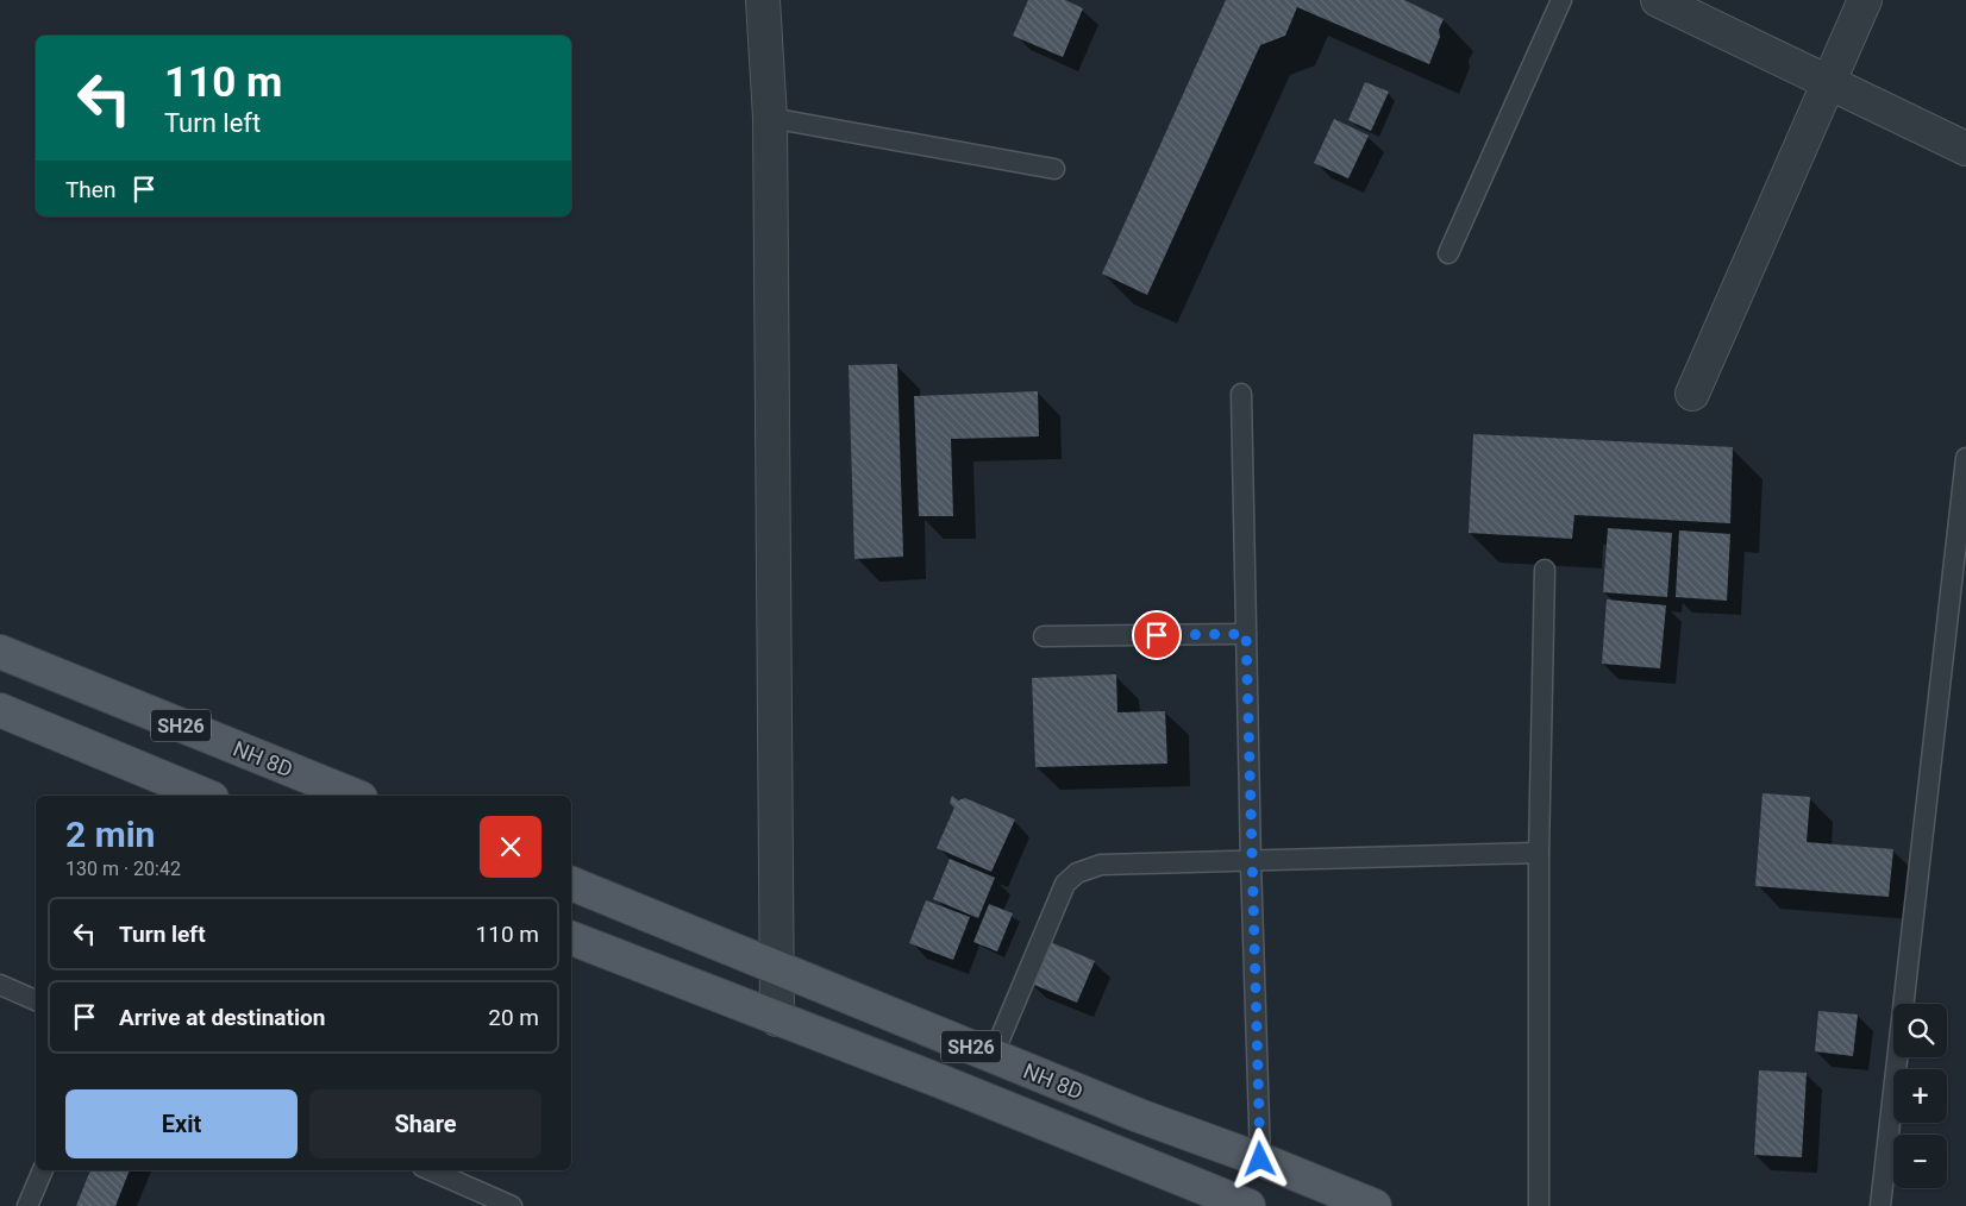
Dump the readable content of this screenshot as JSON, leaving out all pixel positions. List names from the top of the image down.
{
  "streets": {
    "main road": ["SH26", "NH 8D"]
  },
  "page": {
    "turn": ["110 m", "Turn left"],
    "then": "Then",
    "heading": ["2 min", "130 m · 20:42"],
    "list": [
      {
        "name": "Turn left",
        "value": "110 m"
      },
      {
        "name": "Arrive at destination",
        "value": "20 m"
      }
    ],
    "map_buttons": ["+", "−"],
    "buttons": ["Exit", "Share"]
  }
}
